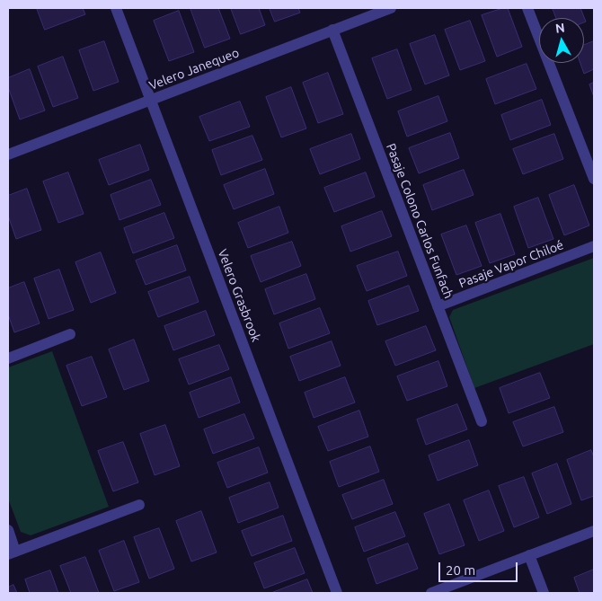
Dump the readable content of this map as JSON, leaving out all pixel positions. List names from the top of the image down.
{
  "streets": {
    "street": [
      "Velero Janequeo",
      "Pasaje Colono Carlos Funfach",
      "Pasaje Vapor Chiloé",
      "Velero Grasbrook"
    ]
  },
  "crossings": [
    ["Velero Janequeo", "Pasaje Colono Carlos Funfach"],
    ["Velero Janequeo", "Velero Grasbrook"],
    ["Pasaje Colono Carlos Funfach", "Pasaje Vapor Chiloé"]
  ],
  "scale_bar": "20 m",
  "north": "top"
}
